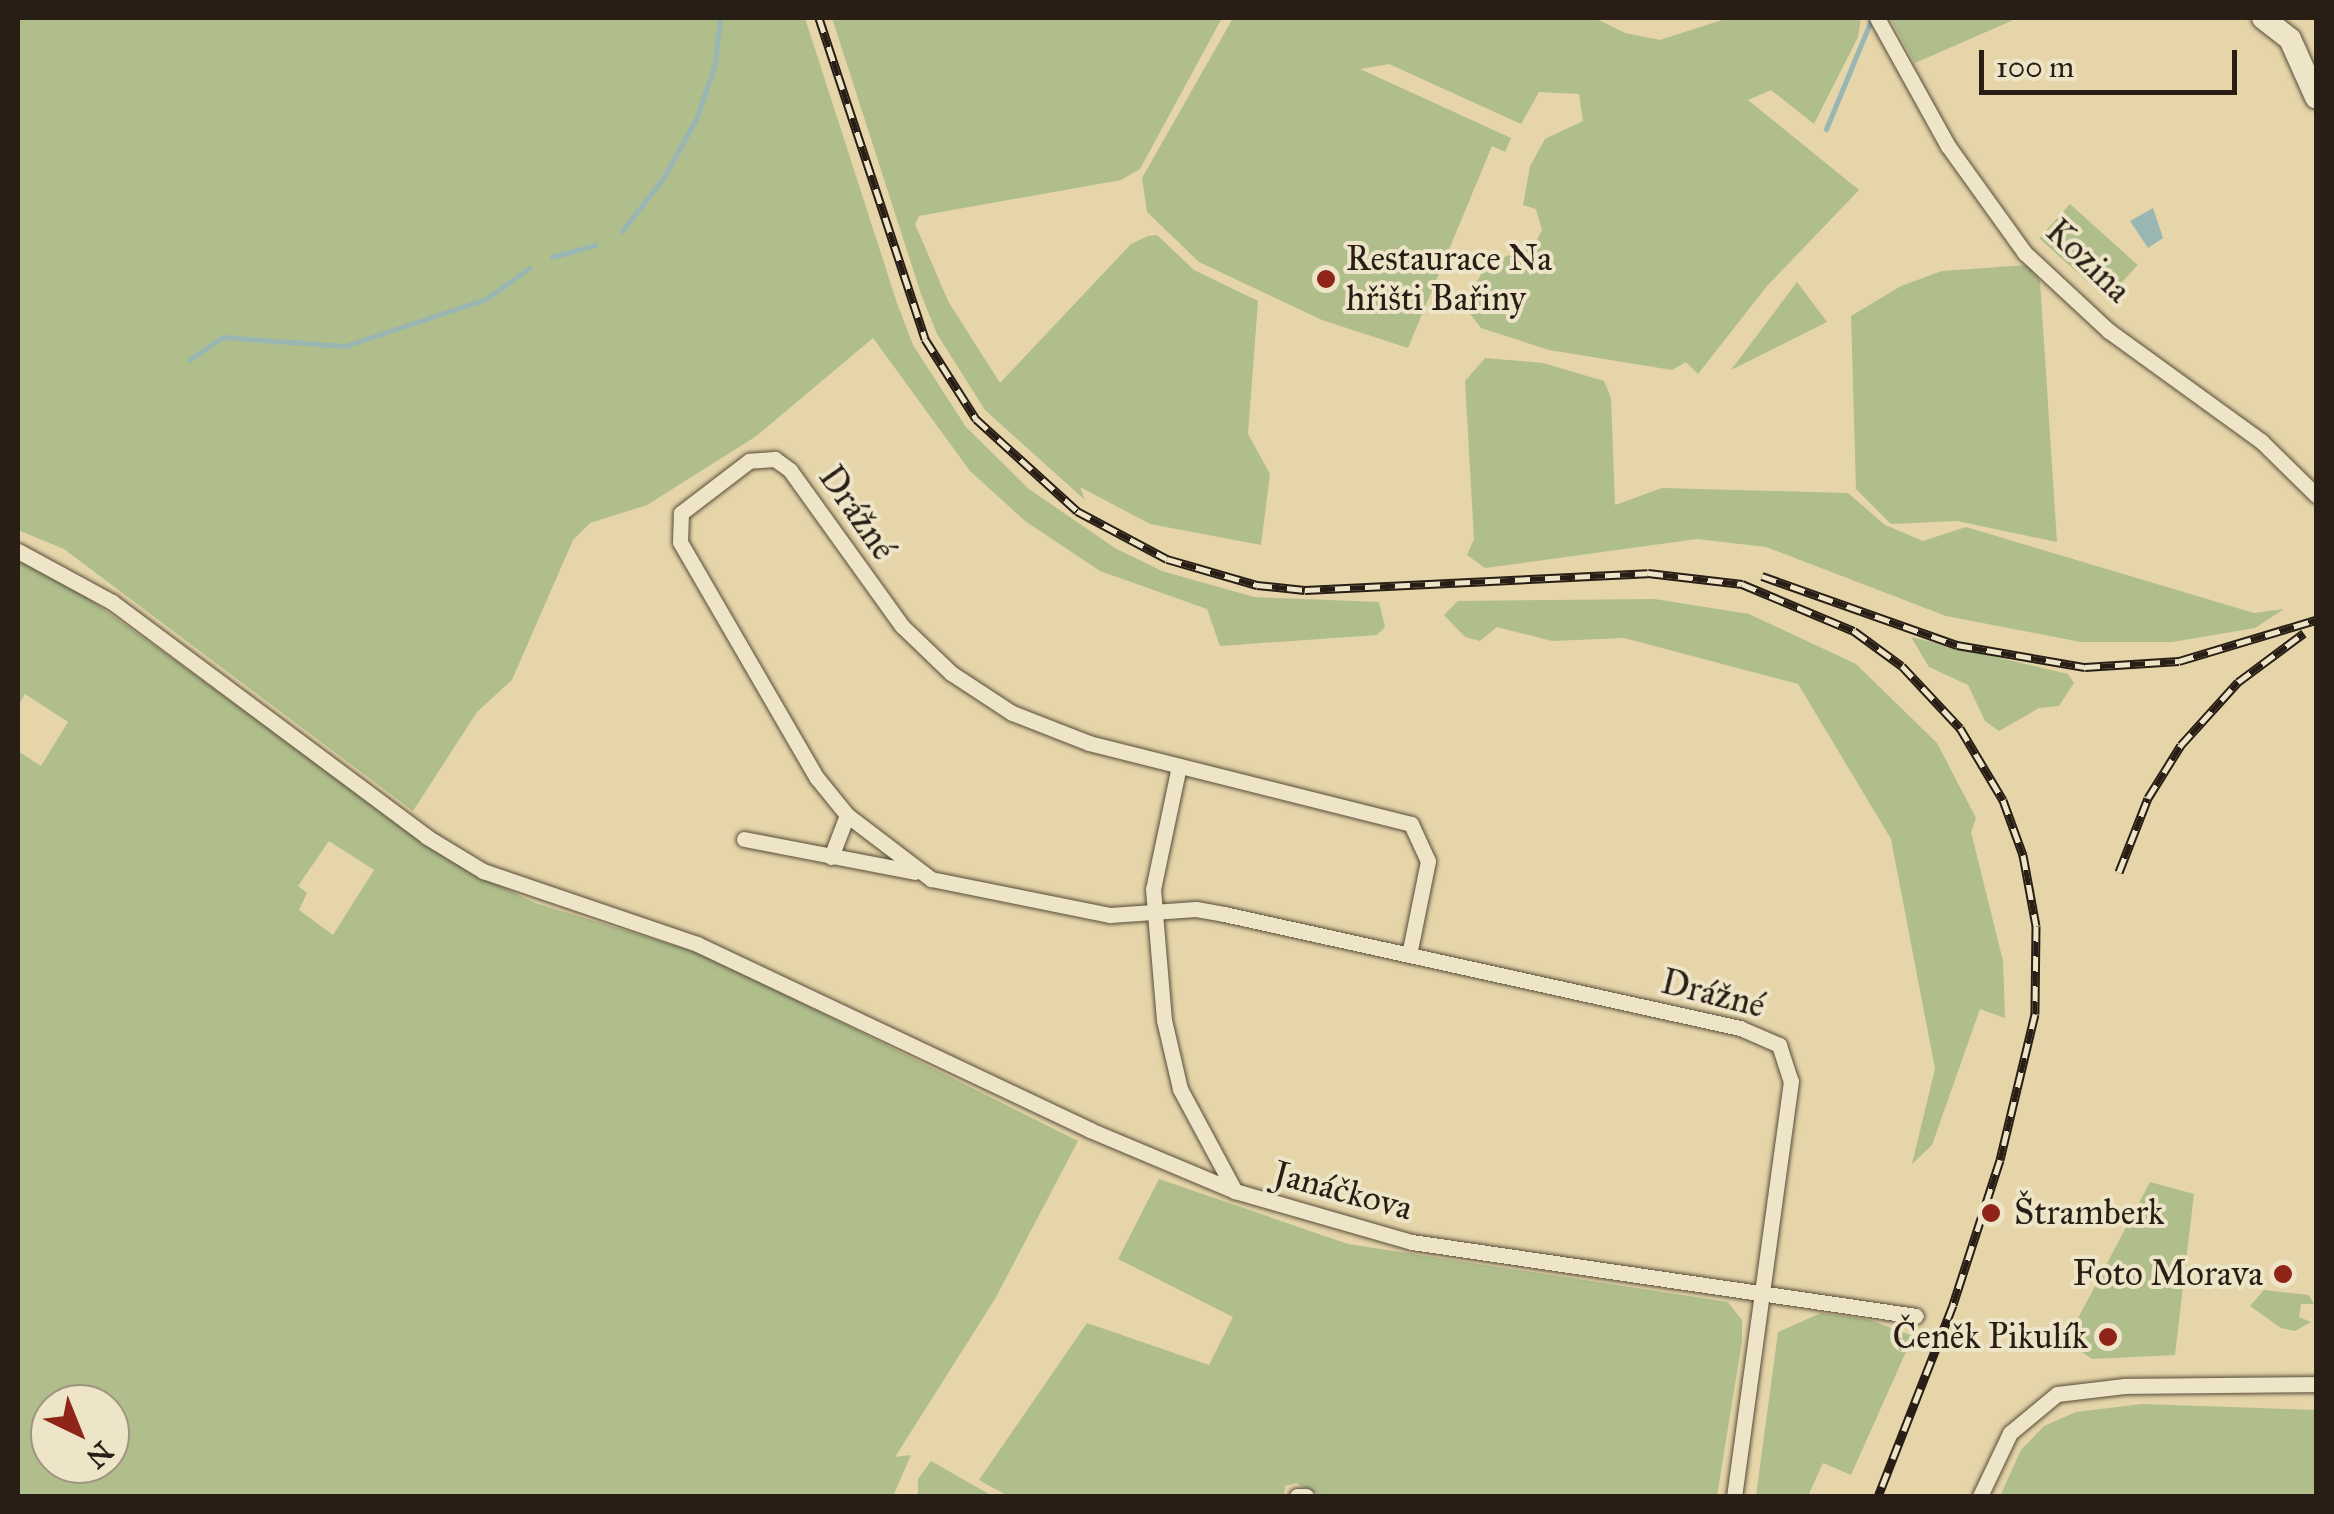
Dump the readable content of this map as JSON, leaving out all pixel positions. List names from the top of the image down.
{
  "streets": {
    "street": ["Kozina", "Drážné", "Janáčkova"]
  },
  "crossings": [
    ["Drážné", "Janáčkova"]
  ],
  "places": [
    "Restaurace Na hřišti Bařiny",
    "Štramberk",
    "Foto Morava",
    "Čeněk Pikulík"
  ],
  "scale_bar": "100 m",
  "north": "bottom right"
}
